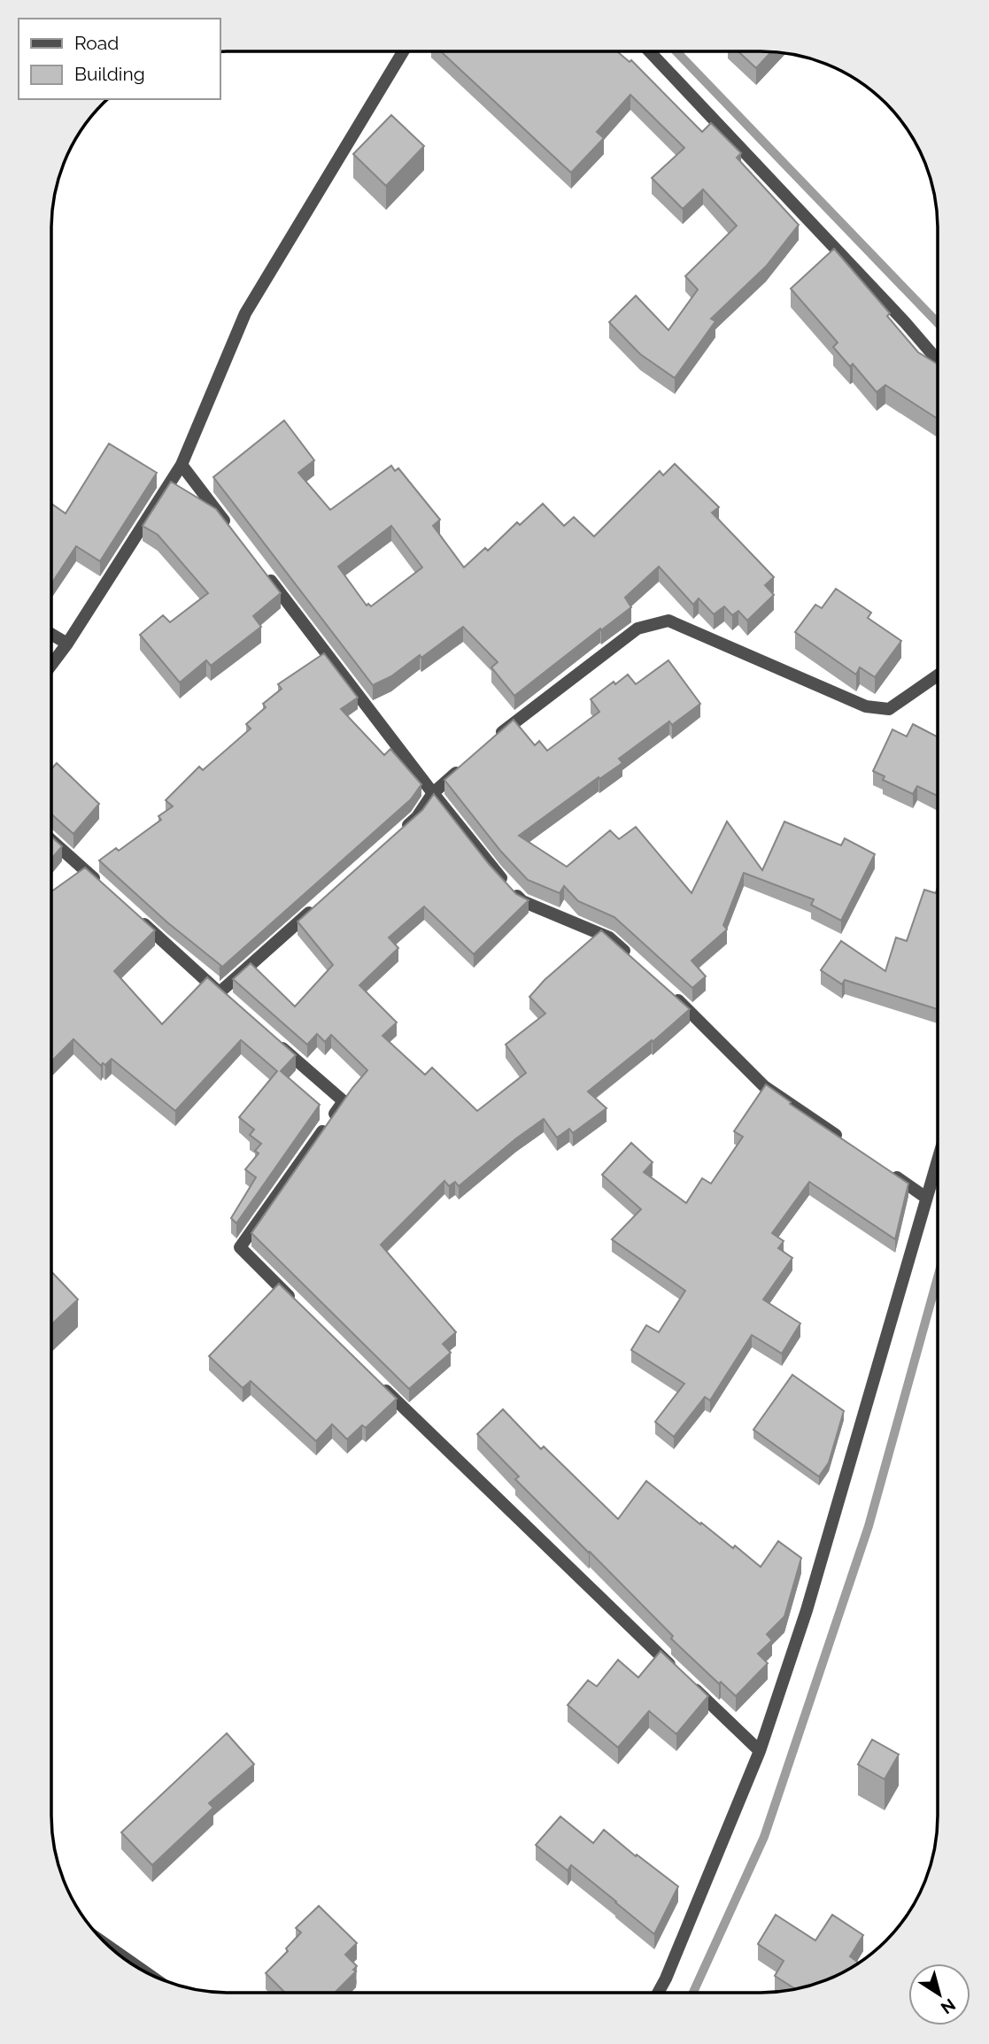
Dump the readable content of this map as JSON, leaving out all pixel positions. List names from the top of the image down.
{
  "legend": ["Road", "Building"],
  "north": "bottom right"
}
